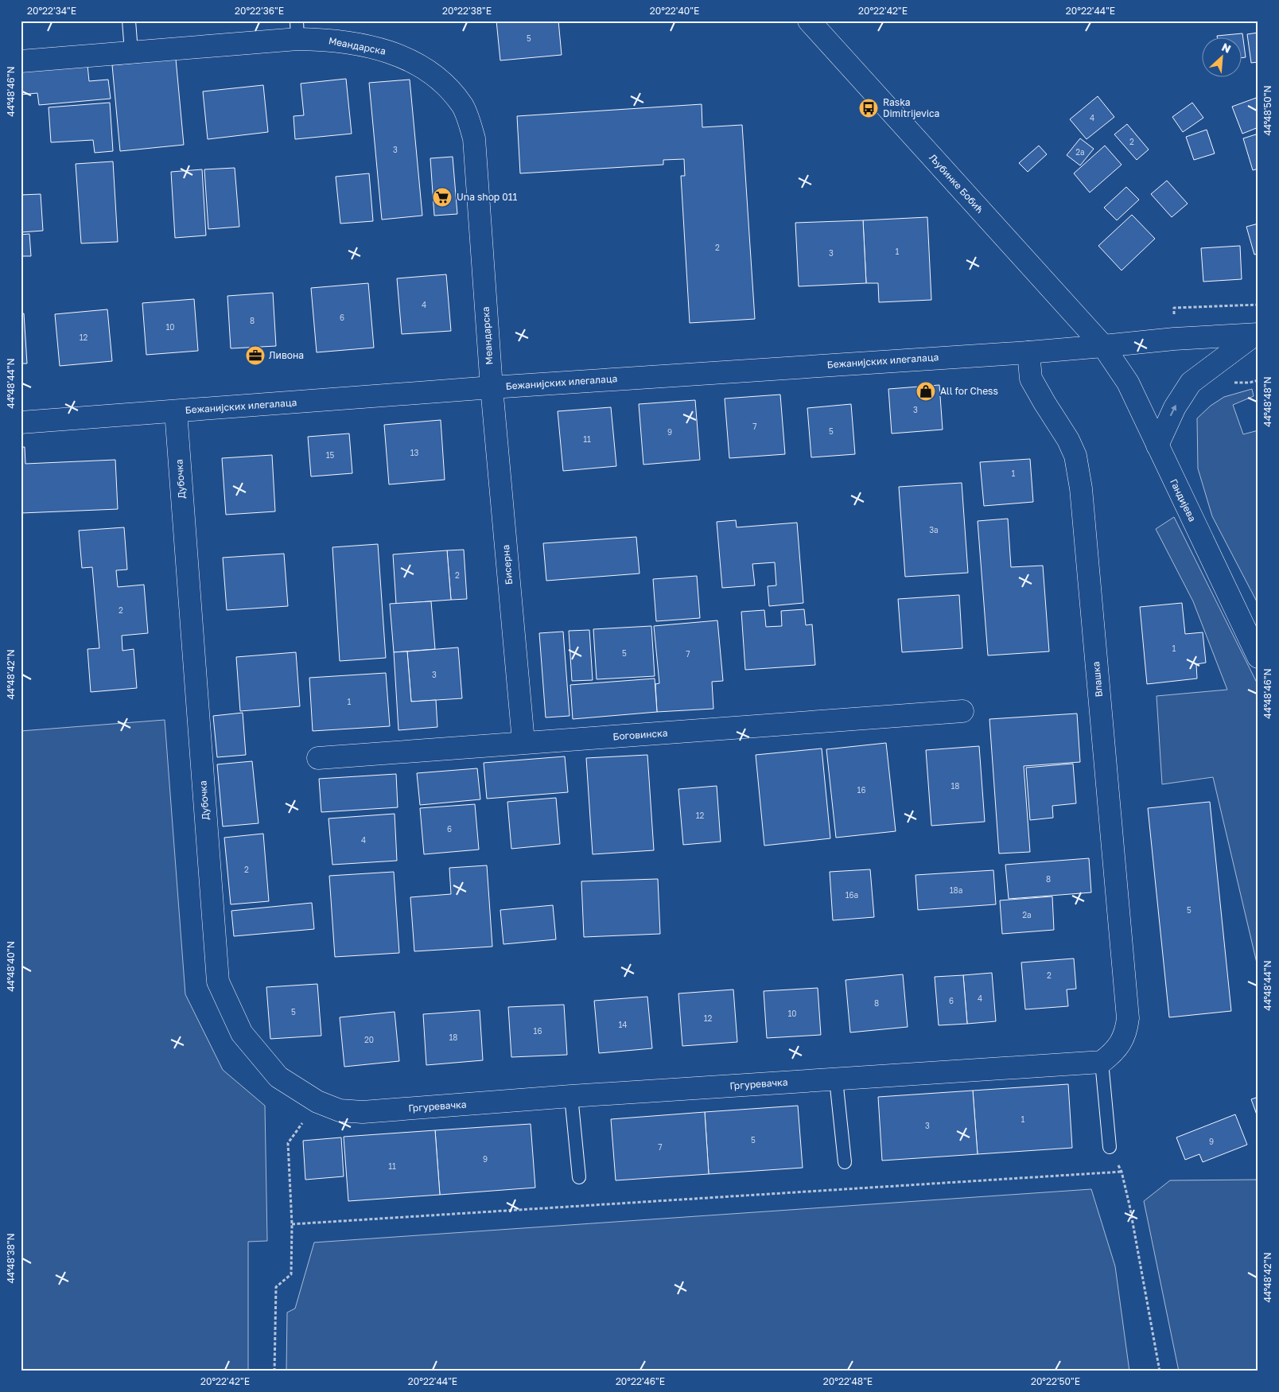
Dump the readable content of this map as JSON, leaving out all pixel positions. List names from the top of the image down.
{
  "streets": {
    "street": [
      "Меандарска",
      "Љубинке Бобић",
      "Бежанијских илегалаца",
      "Дубочка",
      "Гандијева",
      "Бисерна",
      "Влашка",
      "Боговинска",
      "Гргуревачка"
    ]
  },
  "crossings": [
    ["Меандарска", "Бежанијских илегалаца"],
    ["Меандарска", "Бисерна"],
    ["Љубинке Бобић", "Бежанијских илегалаца"],
    ["Љубинке Бобић", "Гандијева"],
    ["Бежанијских илегалаца", "Дубочка"],
    ["Бежанијских илегалаца", "Гандијева"],
    ["Бежанијских илегалаца", "Бисерна"],
    ["Бежанијских илегалаца", "Влашка"],
    ["Дубочка", "Гргуревачка"],
    ["Бисерна", "Боговинска"],
    ["Влашка", "Гргуревачка"]
  ],
  "places": {
    "bus stop": ["Raska Dimitrijevica"],
    "supermarket": ["Una shop 011"],
    "office": ["Ливона"],
    "shop": ["All for Chess"]
  },
  "house_numbers": [
    "5",
    "4",
    "2",
    "3",
    "2a",
    "2",
    "1",
    "3",
    "4",
    "6",
    "8",
    "10",
    "12",
    "3",
    "7",
    "5",
    "9",
    "11",
    "13",
    "15",
    "1",
    "3a",
    "2",
    "2",
    "1",
    "5",
    "7",
    "3",
    "1",
    "18",
    "16",
    "12",
    "6",
    "4",
    "2",
    "8",
    "18a",
    "16a",
    "5",
    "2a",
    "2",
    "4",
    "6",
    "8",
    "5",
    "10",
    "12",
    "14",
    "16",
    "18",
    "20",
    "1",
    "3",
    "5",
    "9",
    "7",
    "9",
    "11"
  ],
  "north": "top right",
  "coordinates": [
    "20°22'34\"E",
    "20°22'36\"E",
    "20°22'38\"E",
    "20°22'40\"E",
    "20°22'42\"E",
    "20°22'44\"E",
    "44°48'46\"N",
    "44°48'50\"N",
    "44°48'44\"N",
    "44°48'48\"N",
    "44°48'42\"N",
    "44°48'40\"N",
    "44°48'38\"N",
    "20°22'46\"E",
    "20°22'48\"E",
    "20°22'50\"E"
  ]
}
